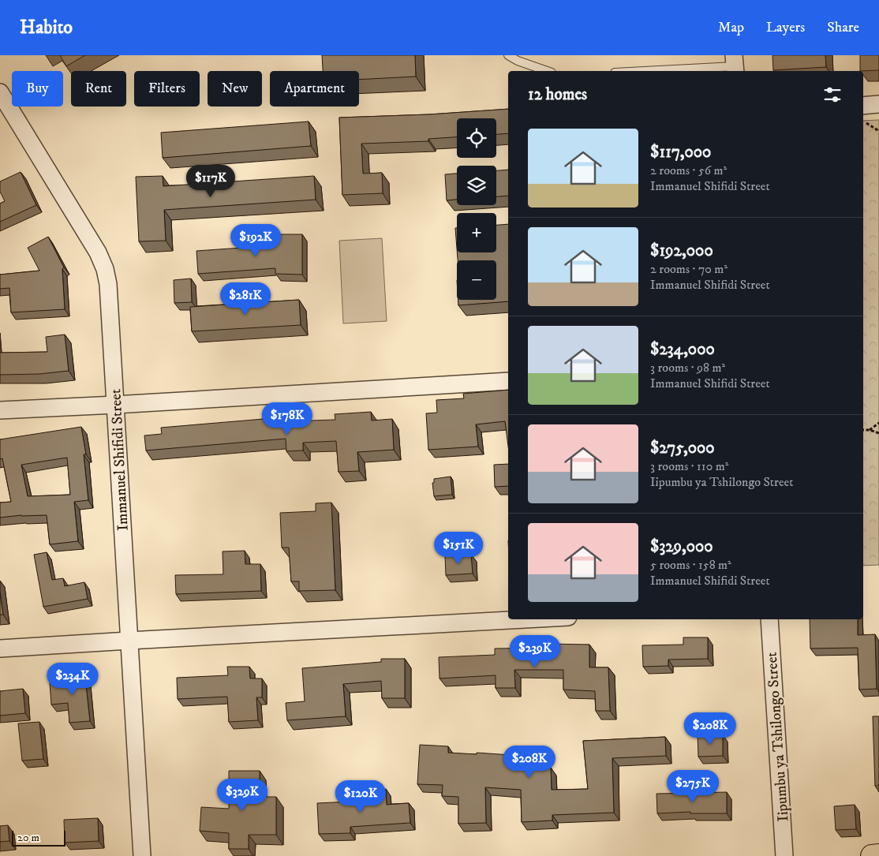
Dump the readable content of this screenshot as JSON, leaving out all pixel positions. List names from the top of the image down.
{
  "streets": {
    "street": ["Immanuel Shifidi Street", "Iipumbu ya Tshilongo Street"]
  },
  "scale_bar": "20 m",
  "page": {
    "header": "Habito",
    "nav": ["Map", "Layers", "Share"],
    "chip": [
      "Buy",
      "Rent",
      "Filters",
      "New",
      "Apartment"
    ],
    "heading": "12 homes",
    "map_buttons": ["+", "−"],
    "list": [
      {
        "name": "$117,000",
        "note": "2 rooms · 56 m² · Immanuel Shifidi Street"
      },
      {
        "name": "$192,000",
        "note": "2 rooms · 70 m² · Immanuel Shifidi Street"
      },
      {
        "name": "$234,000",
        "note": "3 rooms · 98 m² · Immanuel Shifidi Street"
      },
      {
        "name": "$275,000",
        "note": "3 rooms · 110 m² · Iipumbu ya Tshilongo Street"
      },
      {
        "name": "$329,000",
        "note": "5 rooms · 158 m² · Immanuel Shifidi Street"
      }
    ],
    "price": [
      "$117K",
      "$192K",
      "$281K",
      "$178K",
      "$151K",
      "$239K",
      "$234K",
      "$208K",
      "$208K",
      "$275K",
      "$329K",
      "$120K"
    ],
    "scale": "20 m"
  }
}
